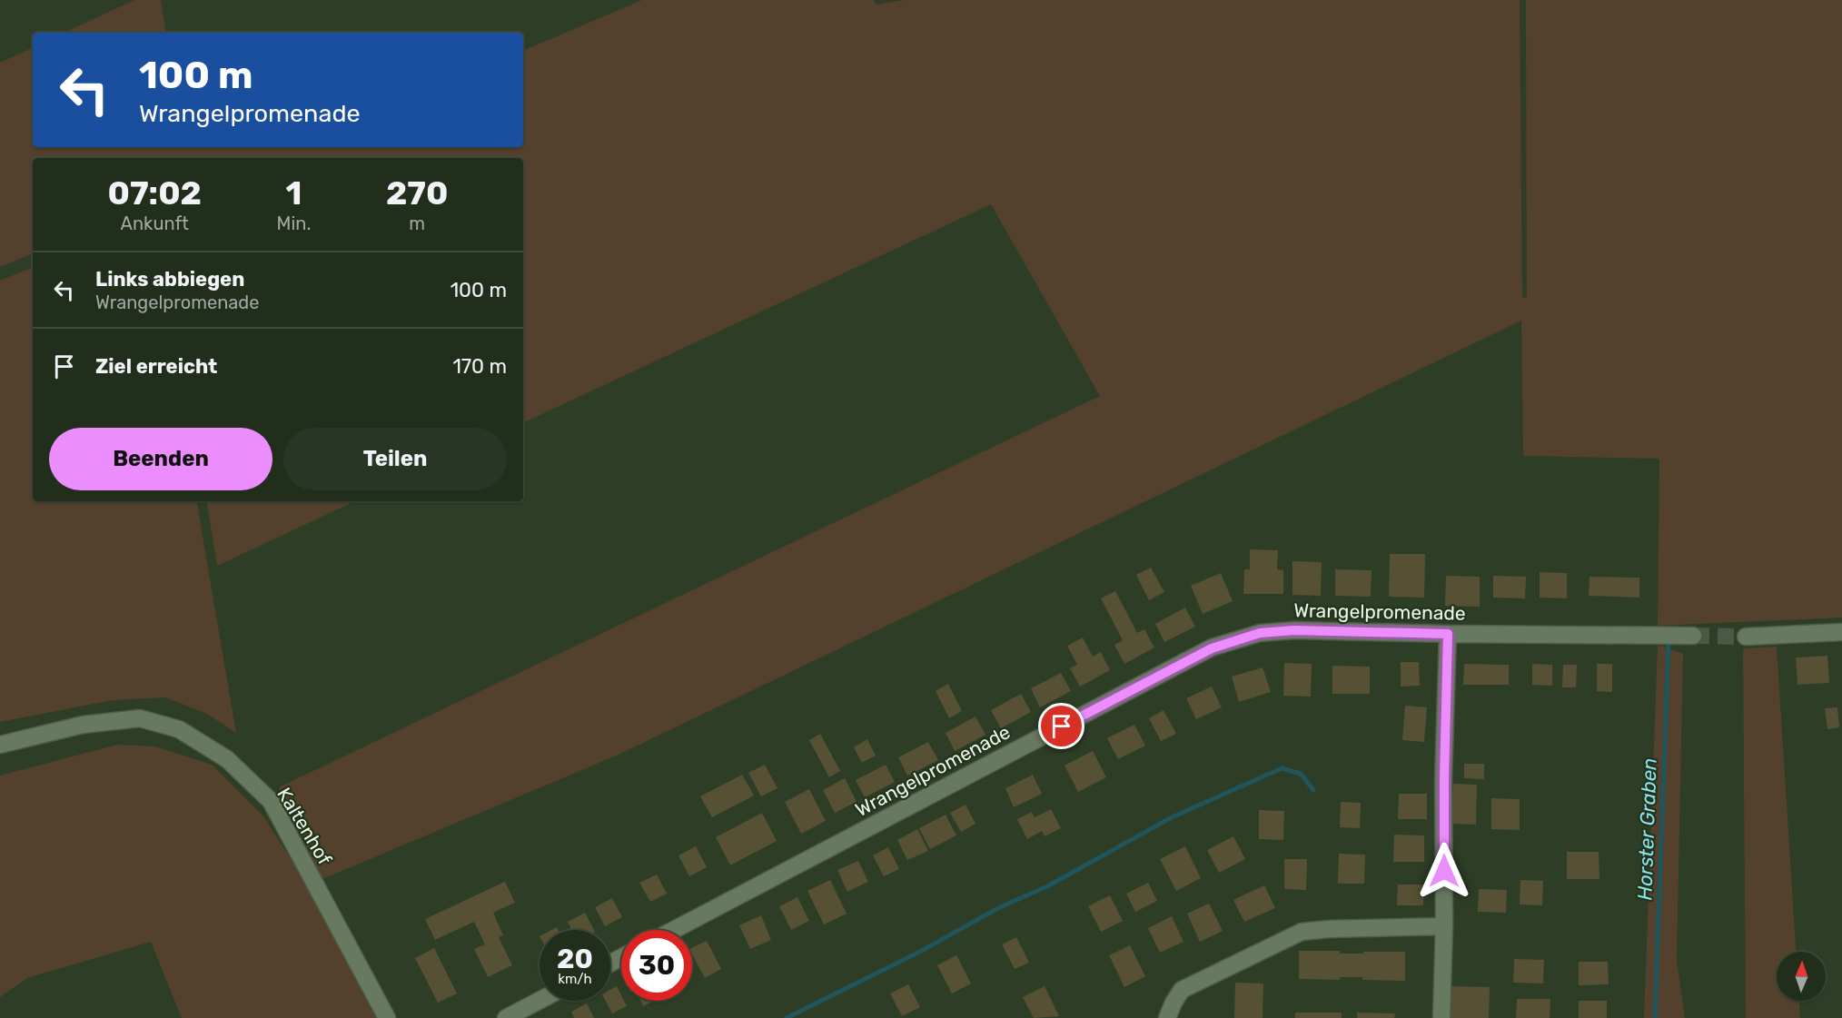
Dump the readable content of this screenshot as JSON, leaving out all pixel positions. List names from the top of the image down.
{
  "streets": {
    "street": ["Wrangelpromenade", "Kaltenhof"]
  },
  "water": ["Horster Graben"],
  "north": "top",
  "page": {
    "turn": ["100 m", "Wrangelpromenade"],
    "eta": [
      "07:02",
      "Ankunft",
      "1",
      "Min.",
      "270",
      "m"
    ],
    "list": [
      {
        "name": "Links abbiegen",
        "note": "Wrangelpromenade",
        "value": "100 m"
      },
      {
        "name": "Ziel erreicht",
        "value": "170 m"
      }
    ],
    "buttons": ["Beenden", "Teilen"],
    "speed": "20 km/h",
    "limit": "30"
  }
}
